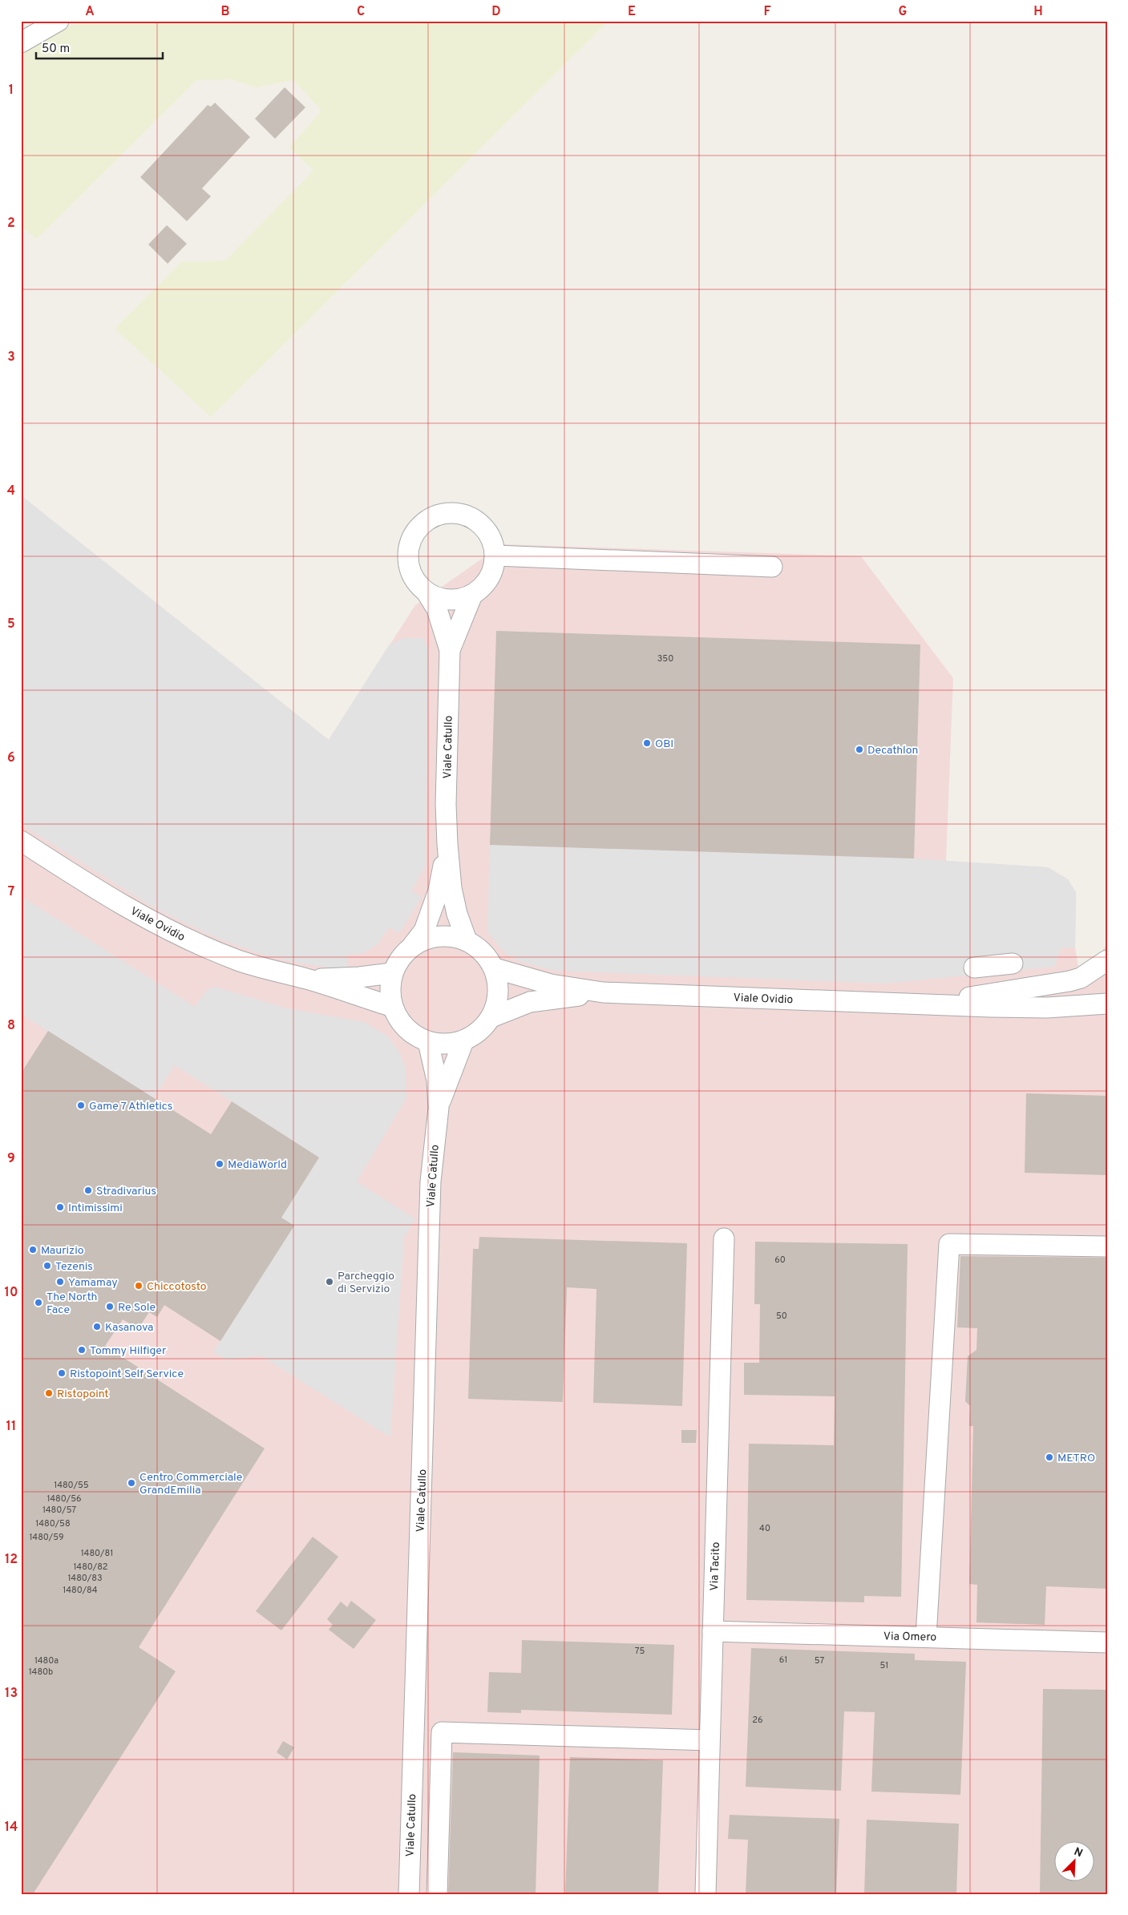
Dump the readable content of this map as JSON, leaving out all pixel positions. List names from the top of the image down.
{
  "streets": {
    "street": [
      "Viale Catullo",
      "Viale Ovidio",
      "Via Tacito",
      "Via Omero"
    ]
  },
  "crossings": [
    ["Viale Catullo", "Viale Ovidio"],
    ["Via Tacito", "Via Omero"]
  ],
  "places": [
    "OBI",
    "Decathlon",
    "Game 7 Athletics",
    "MediaWorld",
    "Stradivarius",
    "Intimissimi",
    "Maurizio",
    "Tezenis",
    "Yamamay",
    "Parcheggio di Servizio",
    "Chiccotosto",
    "The North Face",
    "Re Sole",
    "Kasanova",
    "Tommy Hilfiger",
    "Ristopoint Self Service",
    "Ristopoint",
    "METRO",
    "Centro Commerciale GrandEmilia"
  ],
  "house_numbers": [
    "350",
    "60",
    "50",
    "1480/55",
    "1480/56",
    "1480/57",
    "1480/58",
    "40",
    "1480/59",
    "1480/81",
    "1480/82",
    "1480/83",
    "1480/84",
    "75",
    "61",
    "1480a",
    "57",
    "51",
    "1480b",
    "26"
  ],
  "scale_bar": "50 m",
  "north": "top right",
  "grid": {
    "columns": [
      "A",
      "B",
      "C",
      "D",
      "E",
      "F",
      "G",
      "H"
    ],
    "rows": [
      "1",
      "2",
      "3",
      "4",
      "5",
      "6",
      "7",
      "8",
      "9",
      "10",
      "11",
      "12",
      "13",
      "14"
    ]
  }
}
